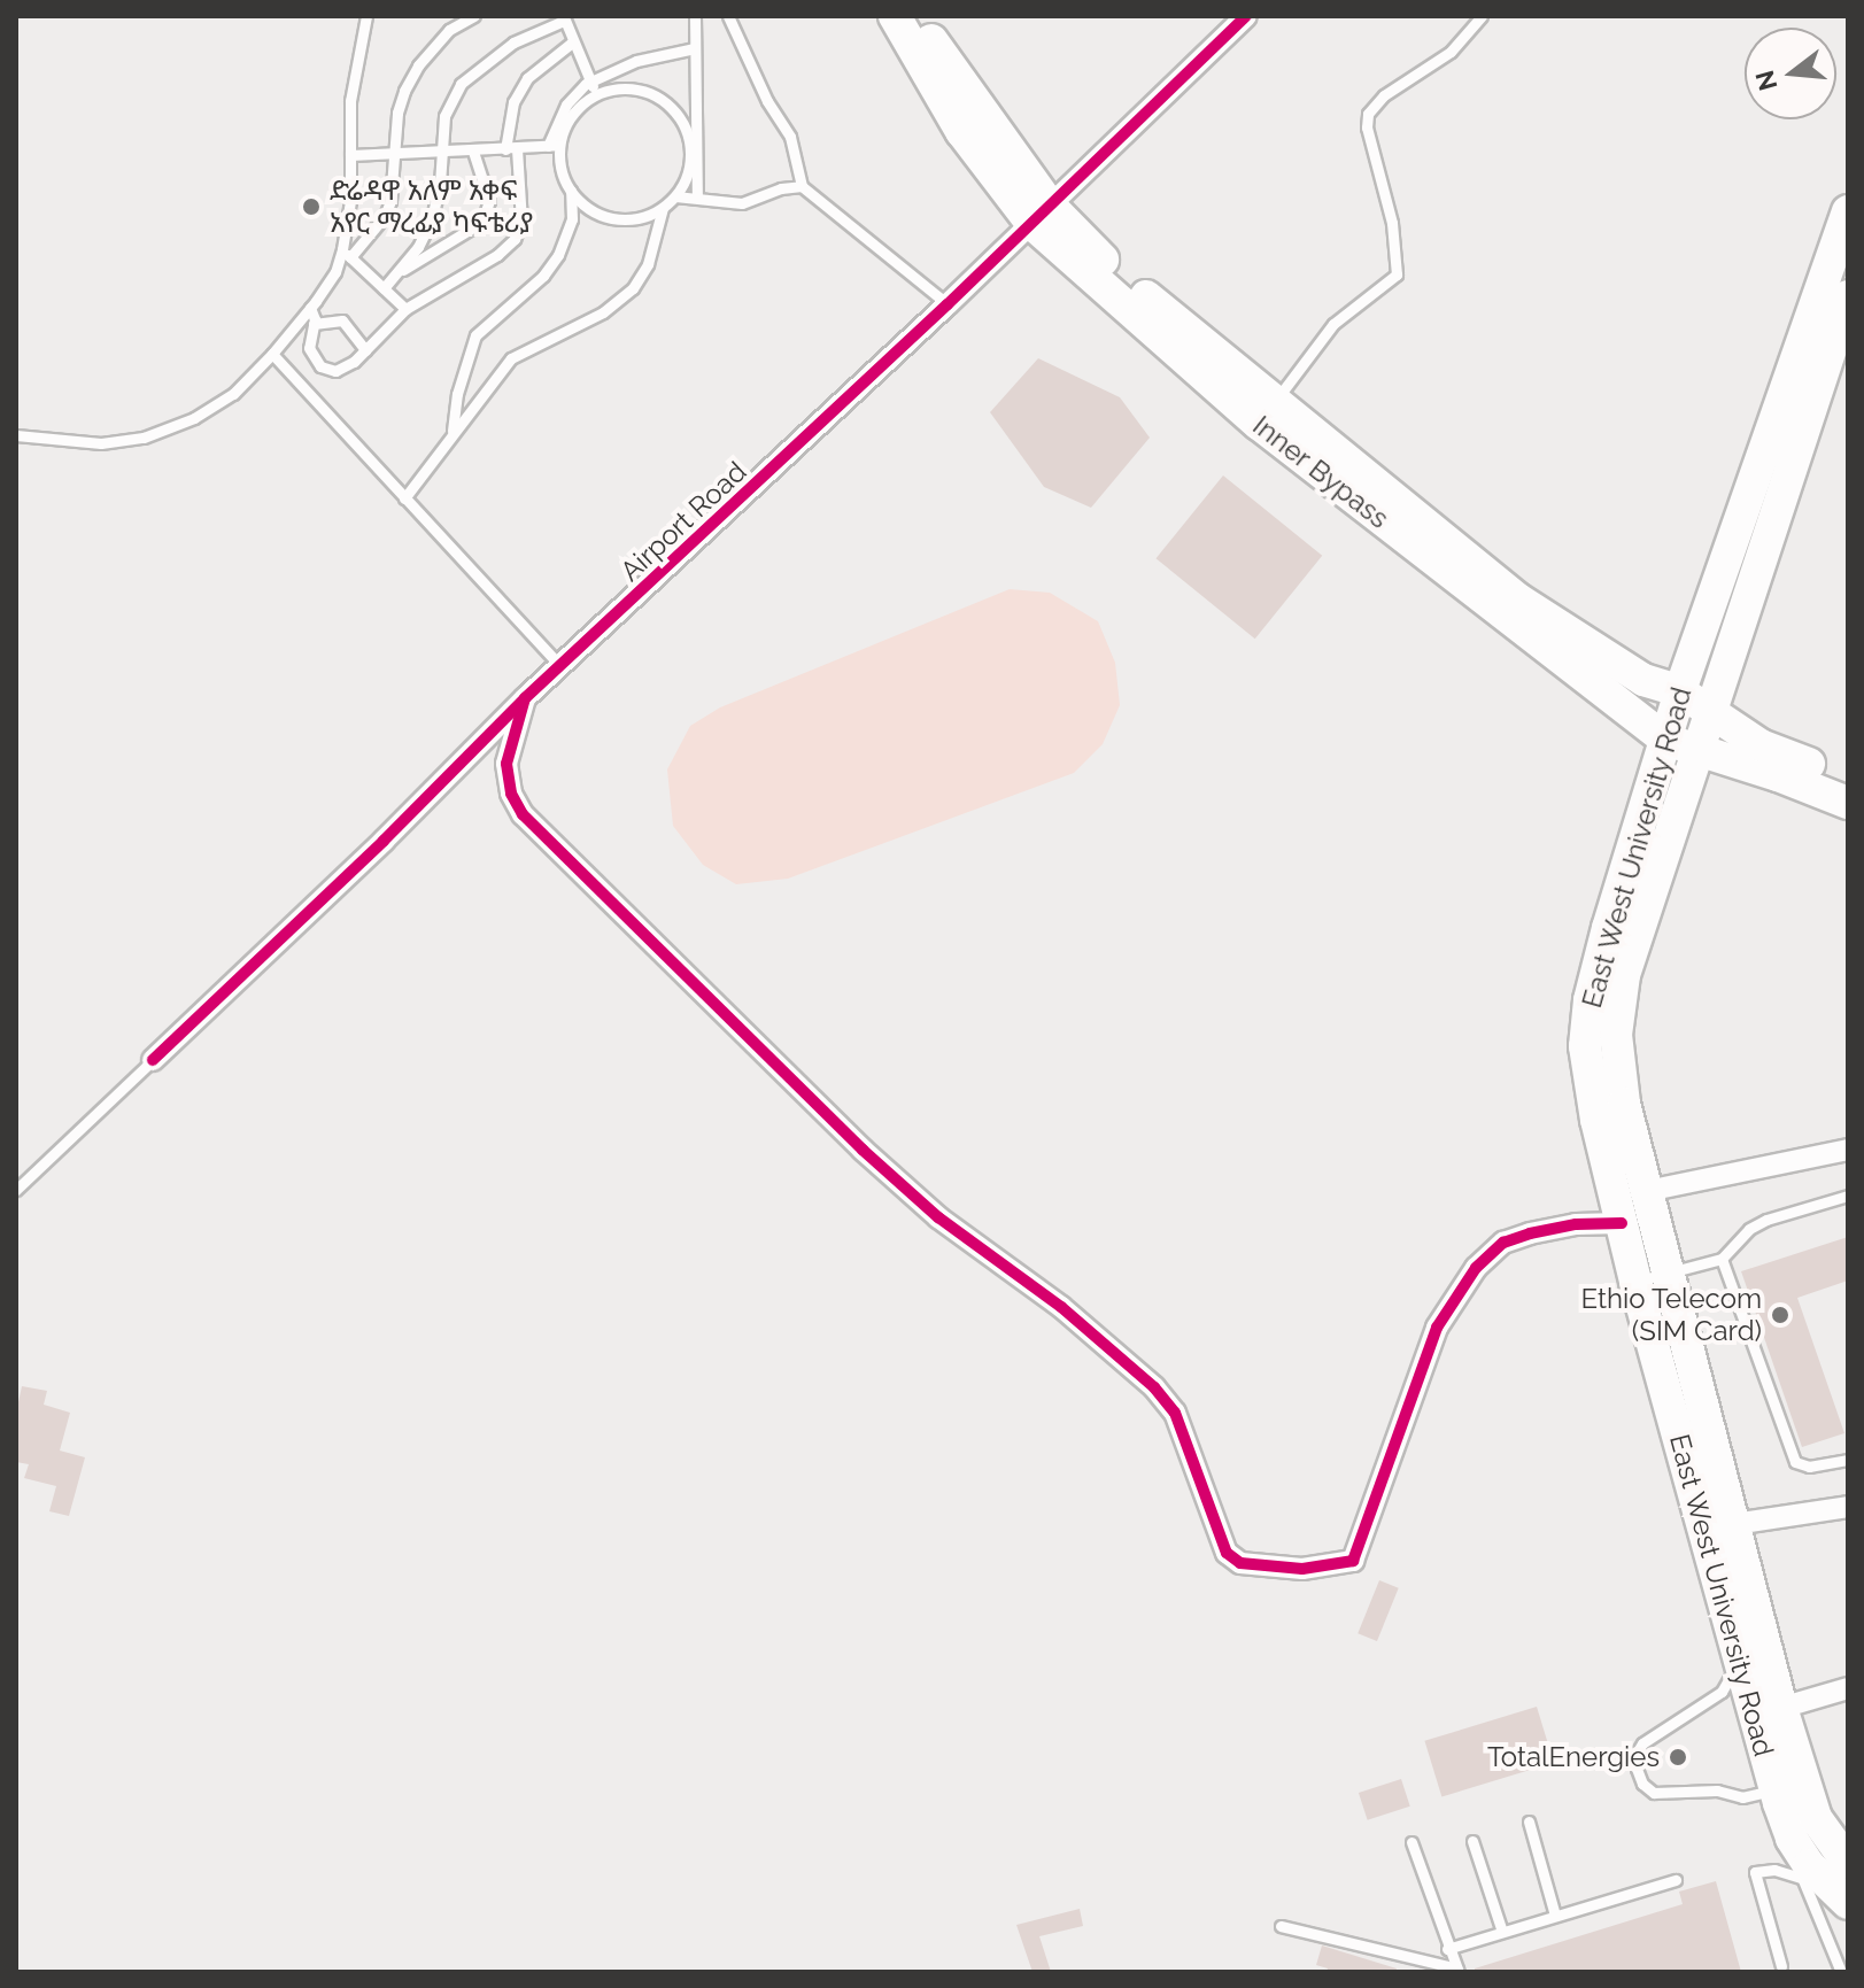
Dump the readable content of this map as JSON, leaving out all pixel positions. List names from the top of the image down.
{
  "streets": {
    "main road": ["Inner Bypass", "East West University Road"],
    "street": ["Airport Road"]
  },
  "crossings": [
    ["Inner Bypass", "Airport Road"],
    ["Inner Bypass", "East West University Road"]
  ],
  "places": ["ድሬዳዋ አለም አቀፍ አየር ማረፊያ ካፍቴሪያ", "Ethio Telecom (SIM Card)", "TotalEnergies"],
  "north": "left"
}
